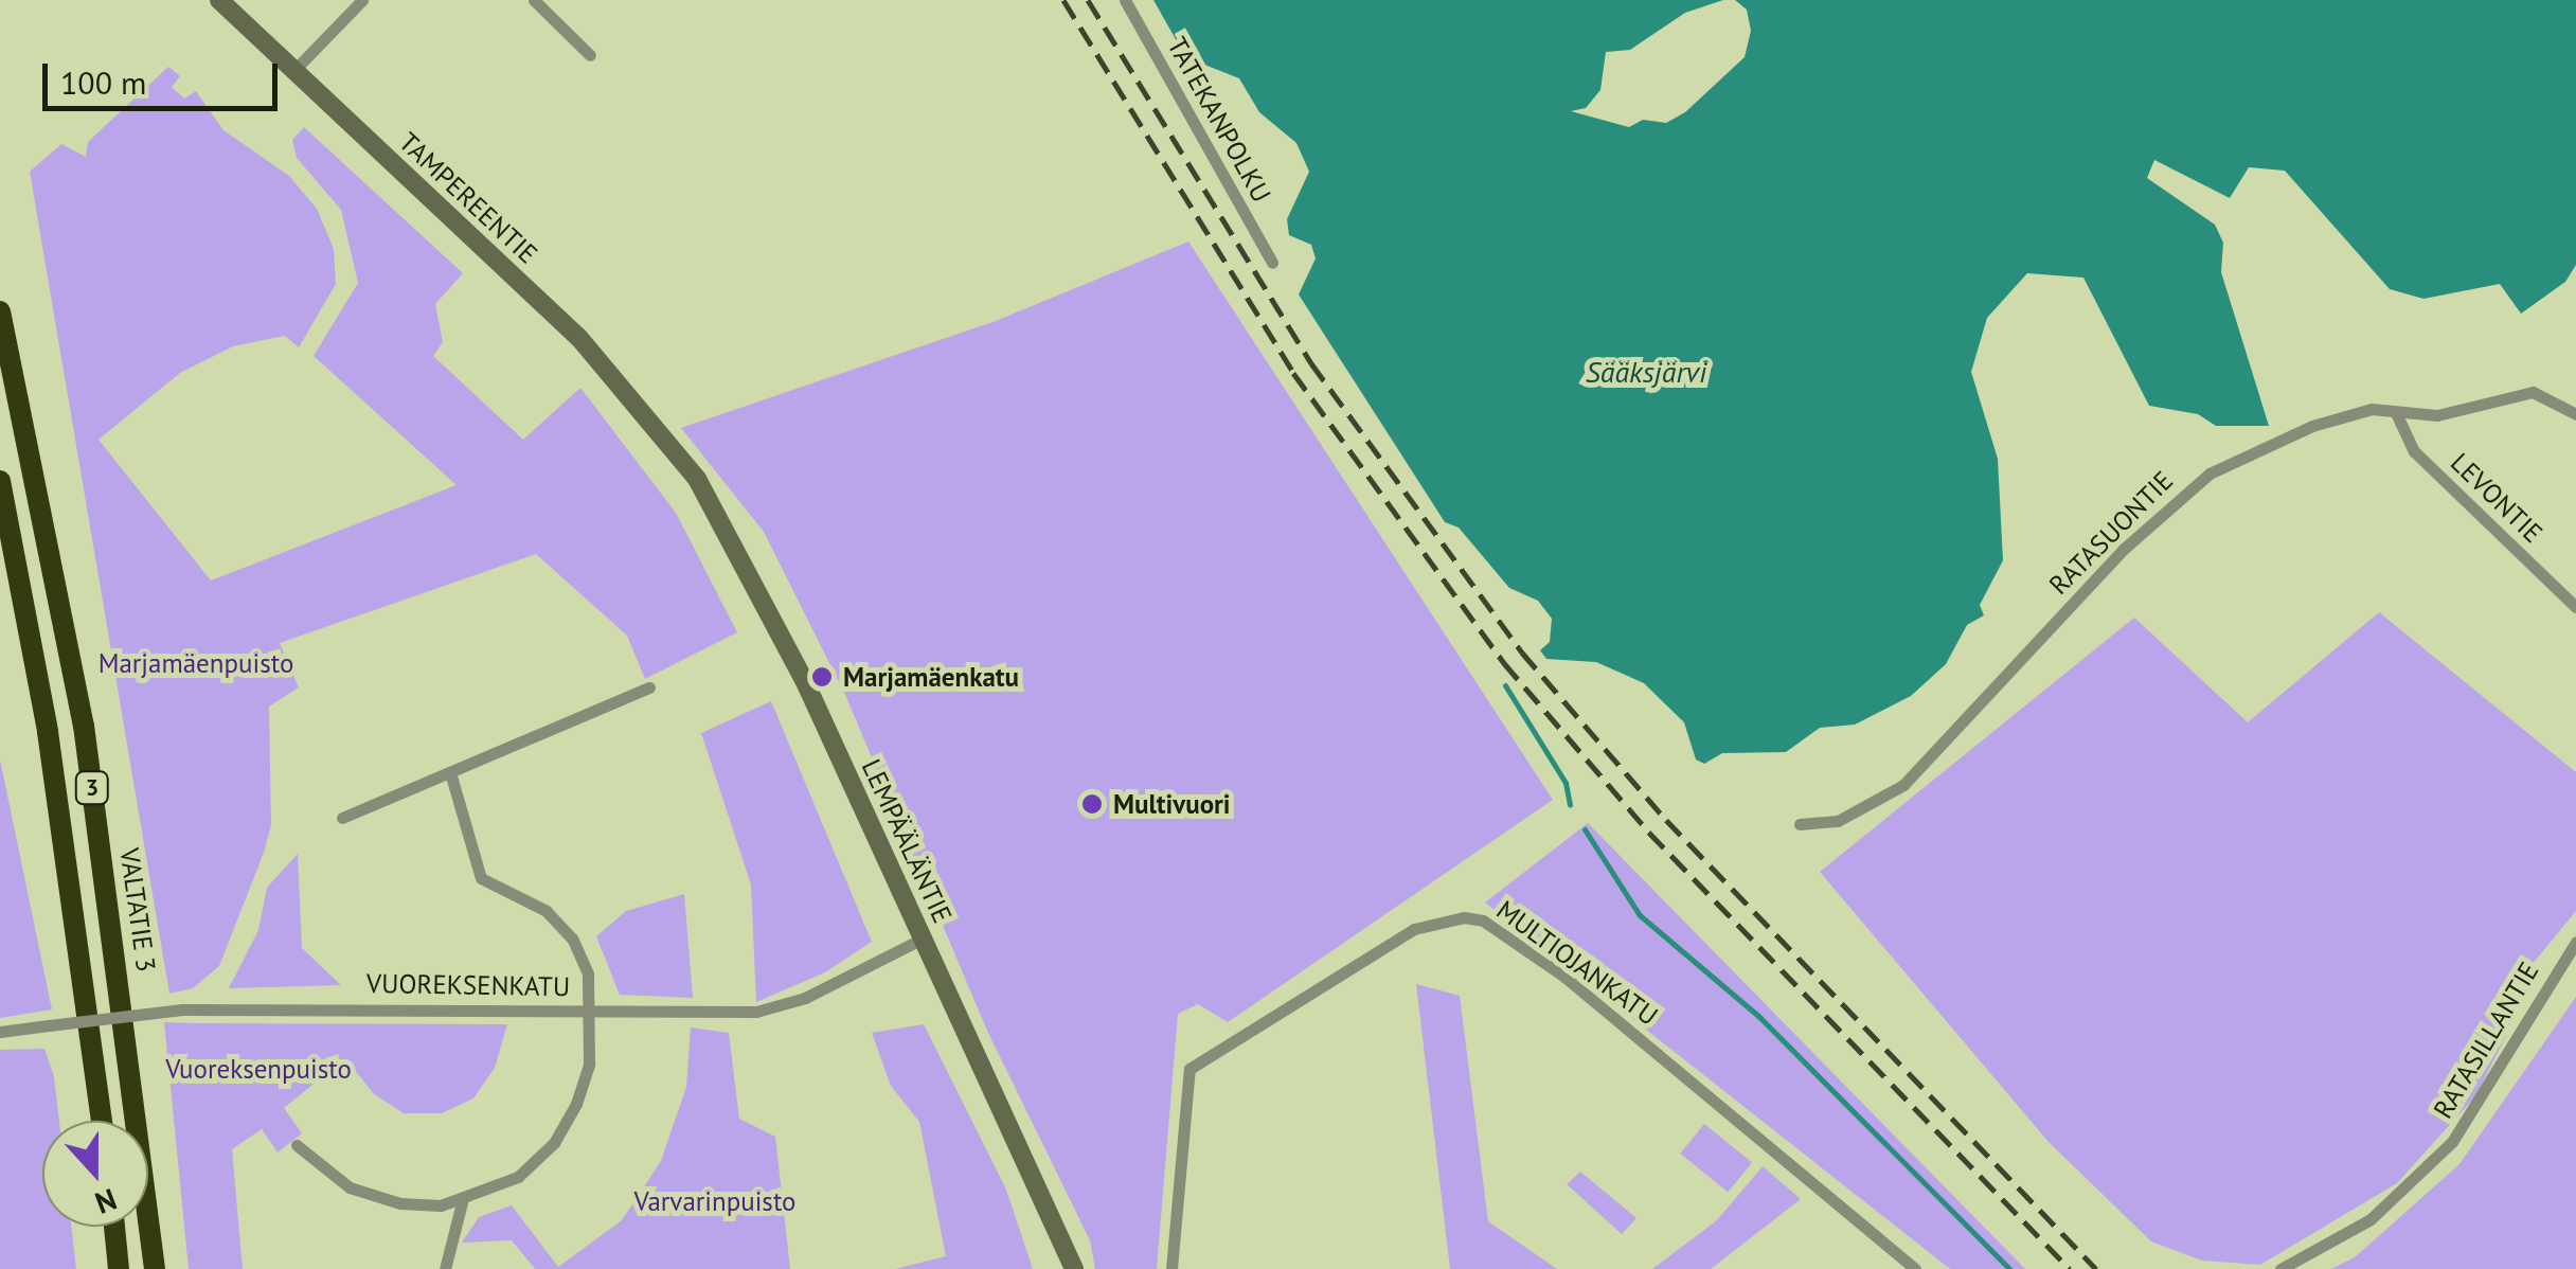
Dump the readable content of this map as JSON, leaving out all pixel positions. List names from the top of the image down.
{
  "streets": {
    "highway": ["3", "VALTATIE 3"],
    "main road": ["TAMPEREENTIE", "LEMPÄÄLÄNTIE"],
    "street": [
      "TATEKANPOLKU",
      "LEVONTIE",
      "RATASUONTIE",
      "MULTIOJANKATU",
      "VUOREKSENKATU",
      "RATASILLANTIE"
    ]
  },
  "crossings": [
    ["TAMPEREENTIE", "LEMPÄÄLÄNTIE"],
    ["LEVONTIE", "RATASUONTIE"],
    ["LEMPÄÄLÄNTIE", "VUOREKSENKATU"]
  ],
  "water": ["Sääksjärvi"],
  "parks": ["Marjamäenpuisto", "Vuoreksenpuisto", "Varvarinpuisto"],
  "places": ["Marjamäenkatu", "Multivuori"],
  "scale_bar": "100 m",
  "north": "bottom"
}
